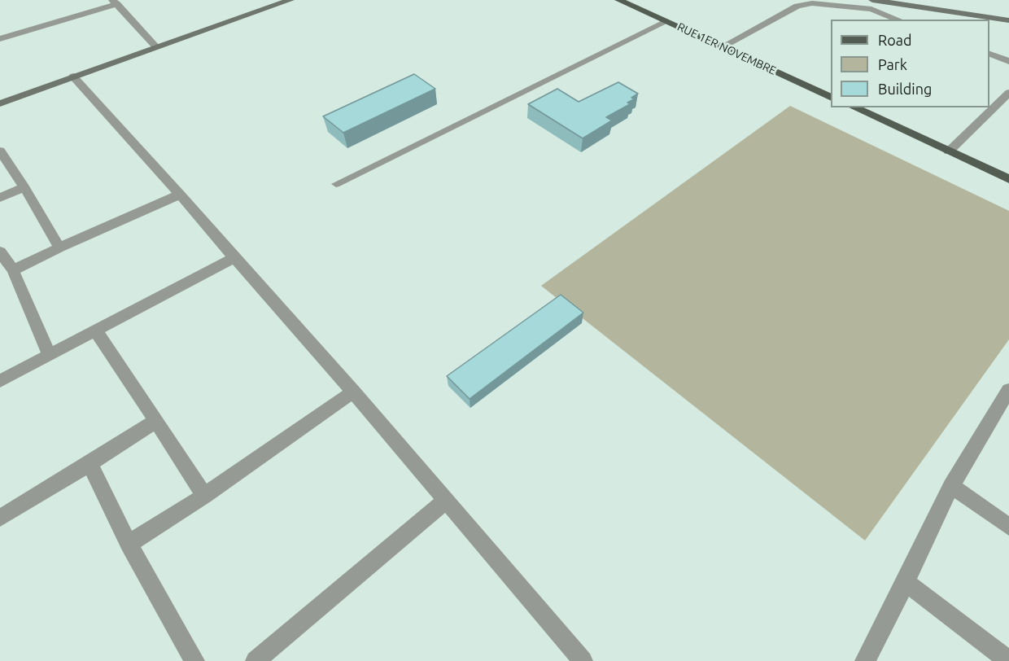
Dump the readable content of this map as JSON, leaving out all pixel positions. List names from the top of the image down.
{
  "streets": {
    "main road": ["RUE 1ER NOVEMBRE"]
  },
  "legend": ["Road", "Park", "Building"]
}
